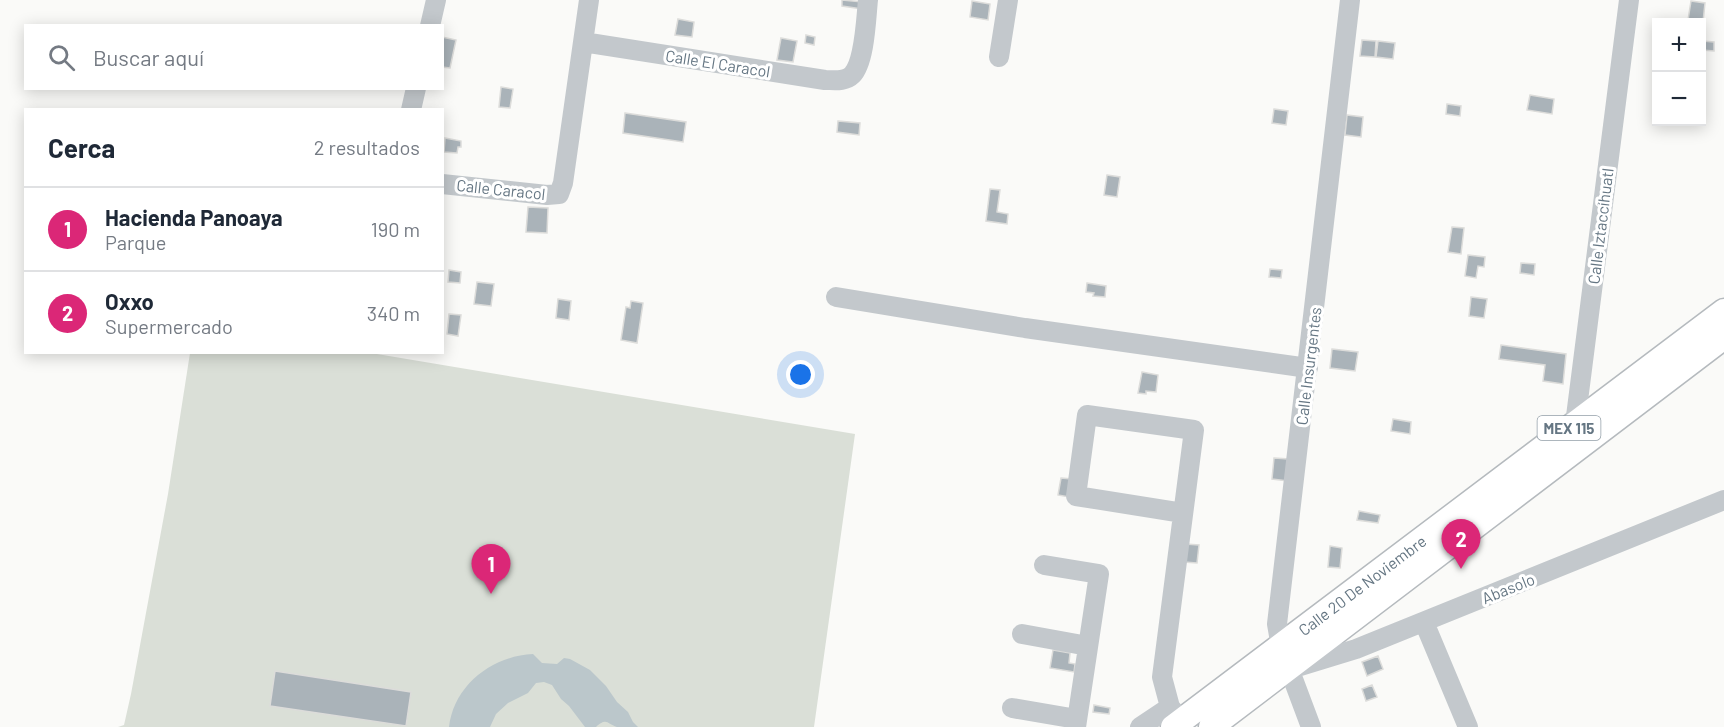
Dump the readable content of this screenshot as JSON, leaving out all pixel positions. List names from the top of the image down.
{
  "streets": {
    "main road": ["MEX 115", "Calle 20 De Noviembre"],
    "street": [
      "Calle El Caracol",
      "Calle Caracol",
      "Calle Iztaccíhuatl",
      "Calle Insurgentes",
      "Abasolo"
    ]
  },
  "crossings": [
    ["Calle El Caracol", "Calle Caracol"],
    ["Calle Iztaccíhuatl", "Calle 20 De Noviembre"],
    ["Calle Insurgentes", "Calle 20 De Noviembre"],
    ["Calle Insurgentes", "Abasolo"],
    ["Calle 20 De Noviembre", "Abasolo"]
  ],
  "page": {
    "map_buttons": ["+", "−"],
    "search": "Buscar aquí",
    "heading": ["Cerca", "2 resultados"],
    "list": [
      {
        "mark": "1",
        "name": "Hacienda Panoaya",
        "note": "Parque",
        "value": "190 m"
      },
      {
        "mark": "2",
        "name": "Oxxo",
        "note": "Supermercado",
        "value": "340 m"
      }
    ],
    "pins": ["2", "1"]
  }
}
